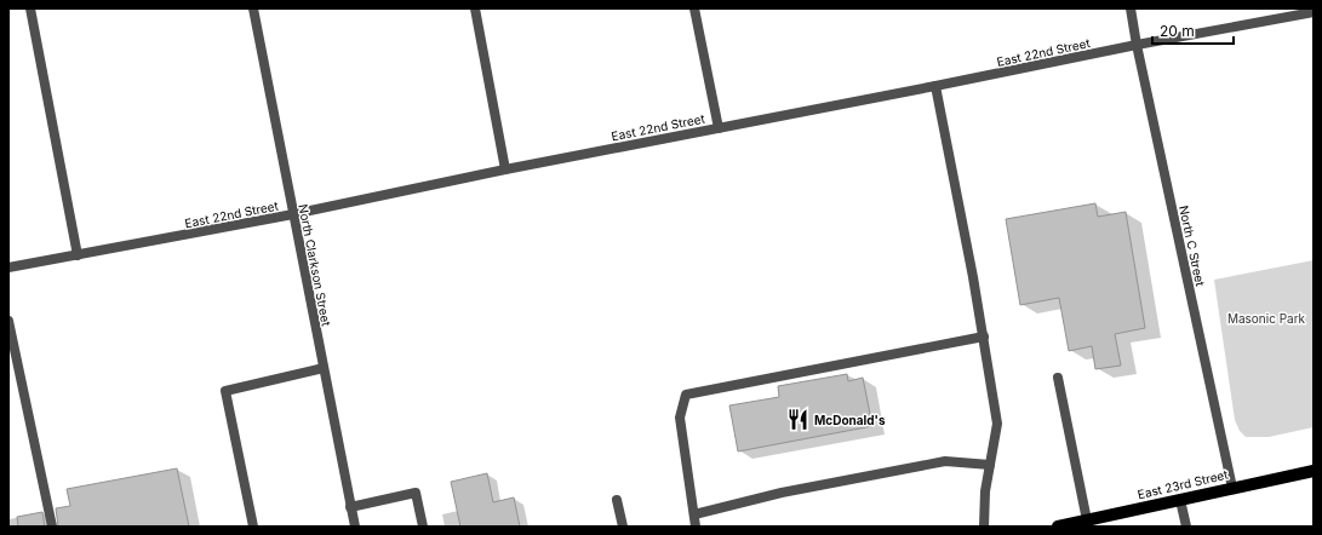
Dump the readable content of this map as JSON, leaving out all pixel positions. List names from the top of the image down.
{
  "streets": {
    "main road": ["East 23rd Street"],
    "street": ["East 22nd Street", "North C Street", "North Clarkson Street"]
  },
  "crossings": [
    ["East 22nd Street", "North C Street"],
    ["East 22nd Street", "North Clarkson Street"],
    ["North C Street", "East 23rd Street"]
  ],
  "parks": ["Masonic Park"],
  "places": {
    "restaurant": ["McDonald's"]
  },
  "scale_bar": "20 m"
}
